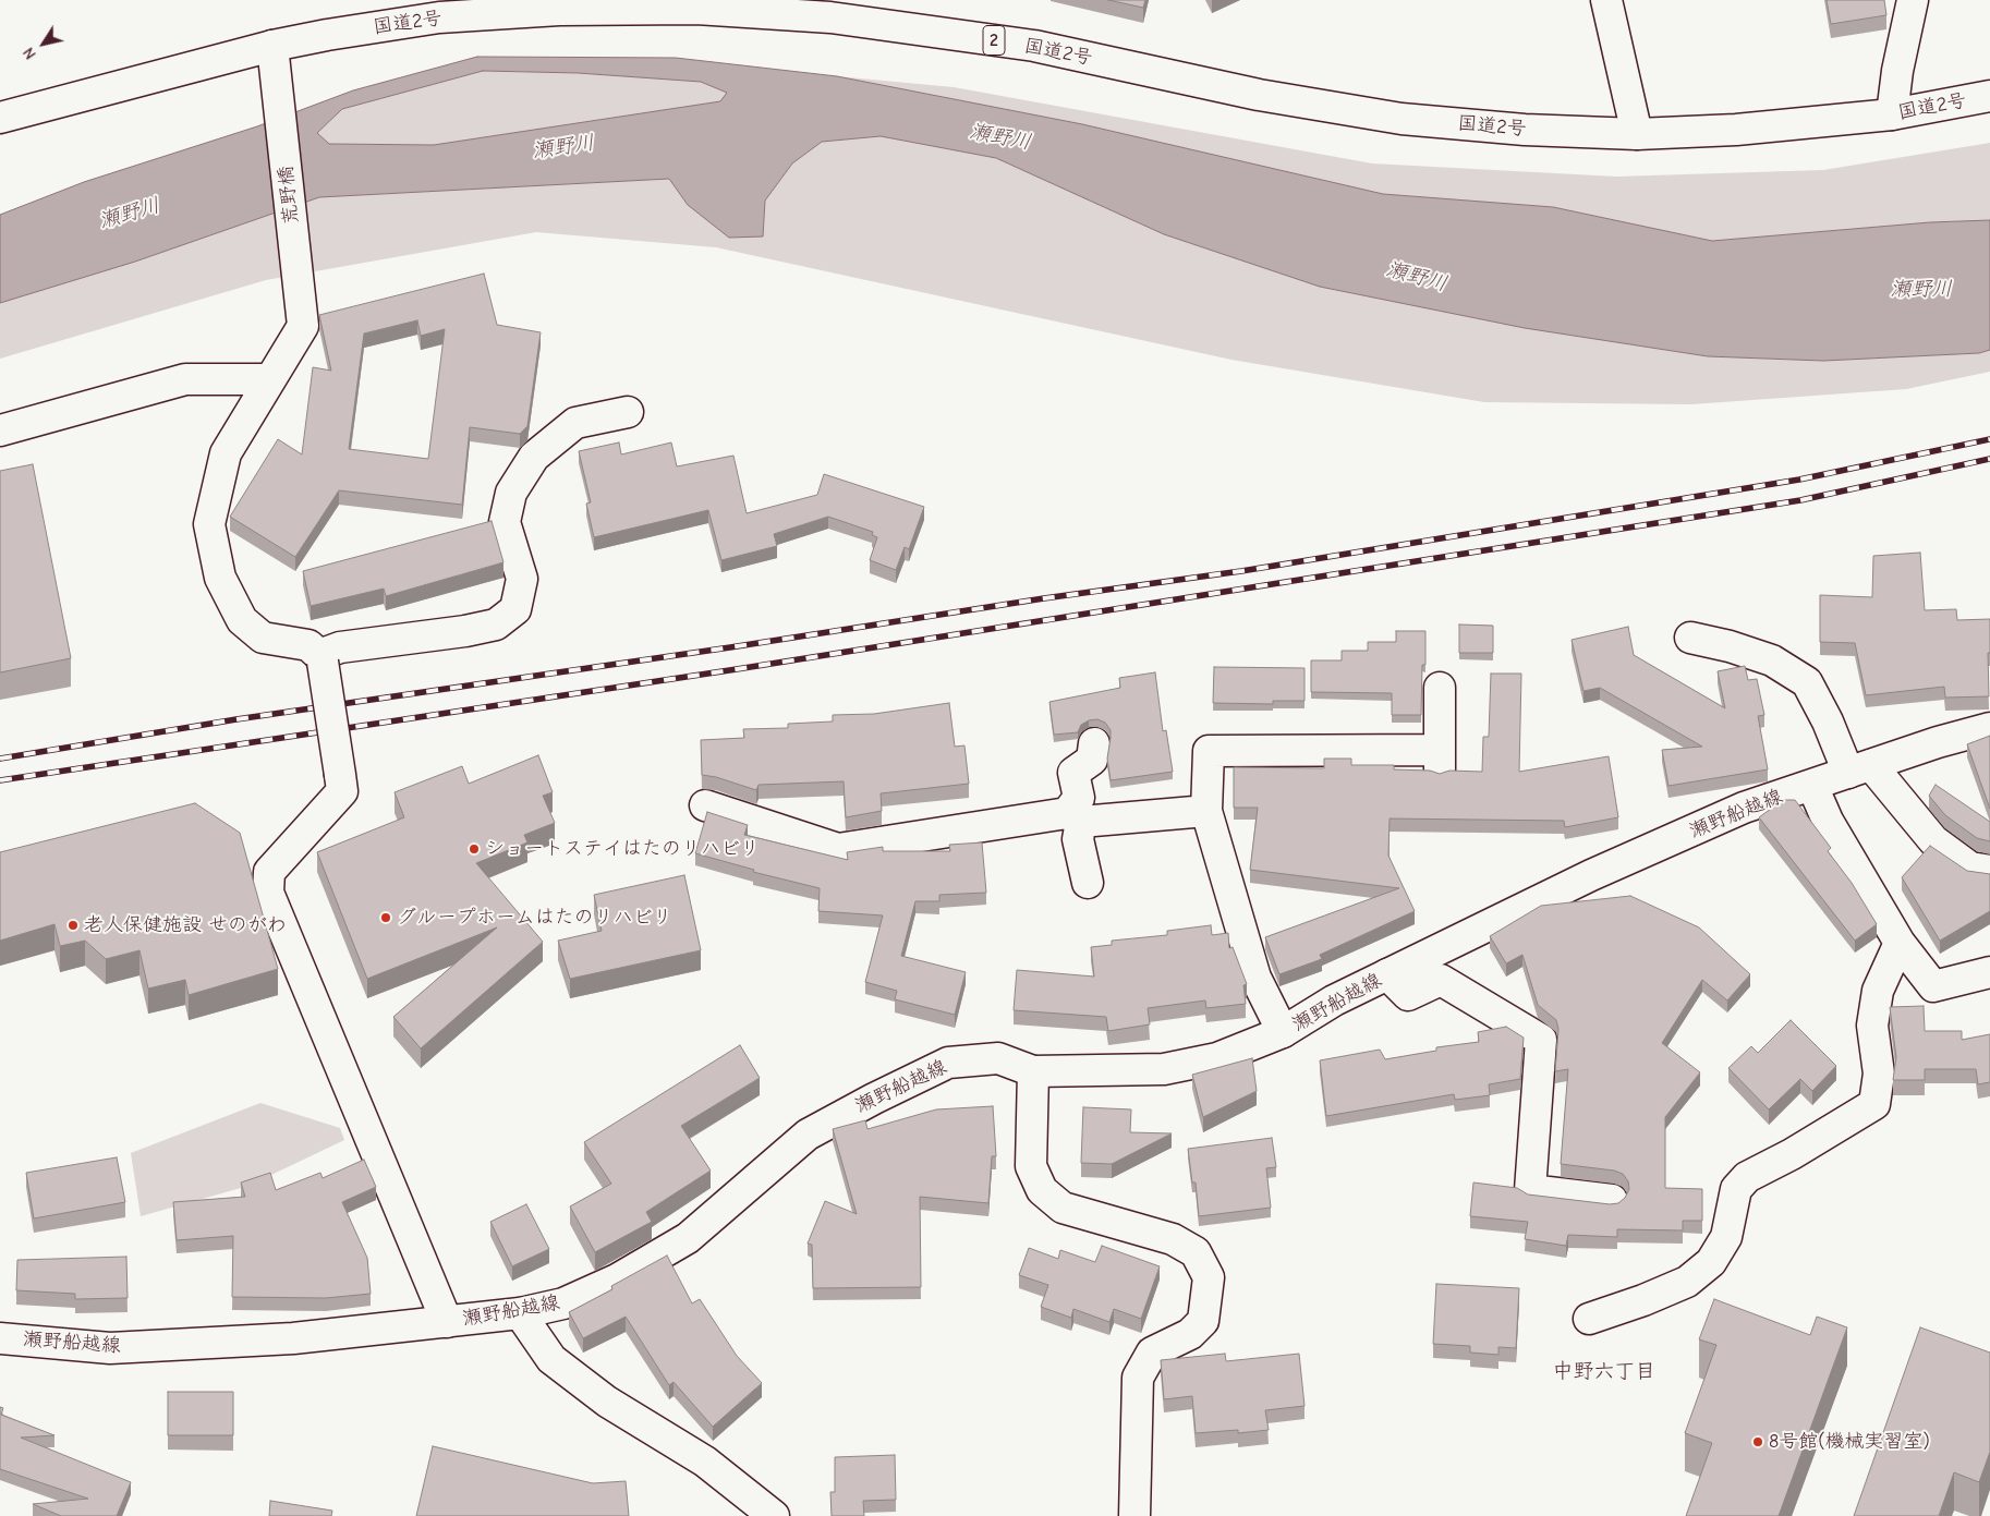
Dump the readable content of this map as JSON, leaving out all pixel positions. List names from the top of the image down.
{
  "streets": {
    "main road": [
      "国道2号",
      "2",
      "荒野橋",
      "瀬野船越線"
    ]
  },
  "crossings": [
    ["国道2号", "荒野橋"]
  ],
  "districts": ["中野六丁目"],
  "water": ["瀬野川"],
  "places": [
    "ショートステイはたのリハビリ",
    "グループホームはたのリハビリ",
    "老人保健施設 せのがわ",
    "8号館(機械実習室)"
  ],
  "north": "bottom left"
}
